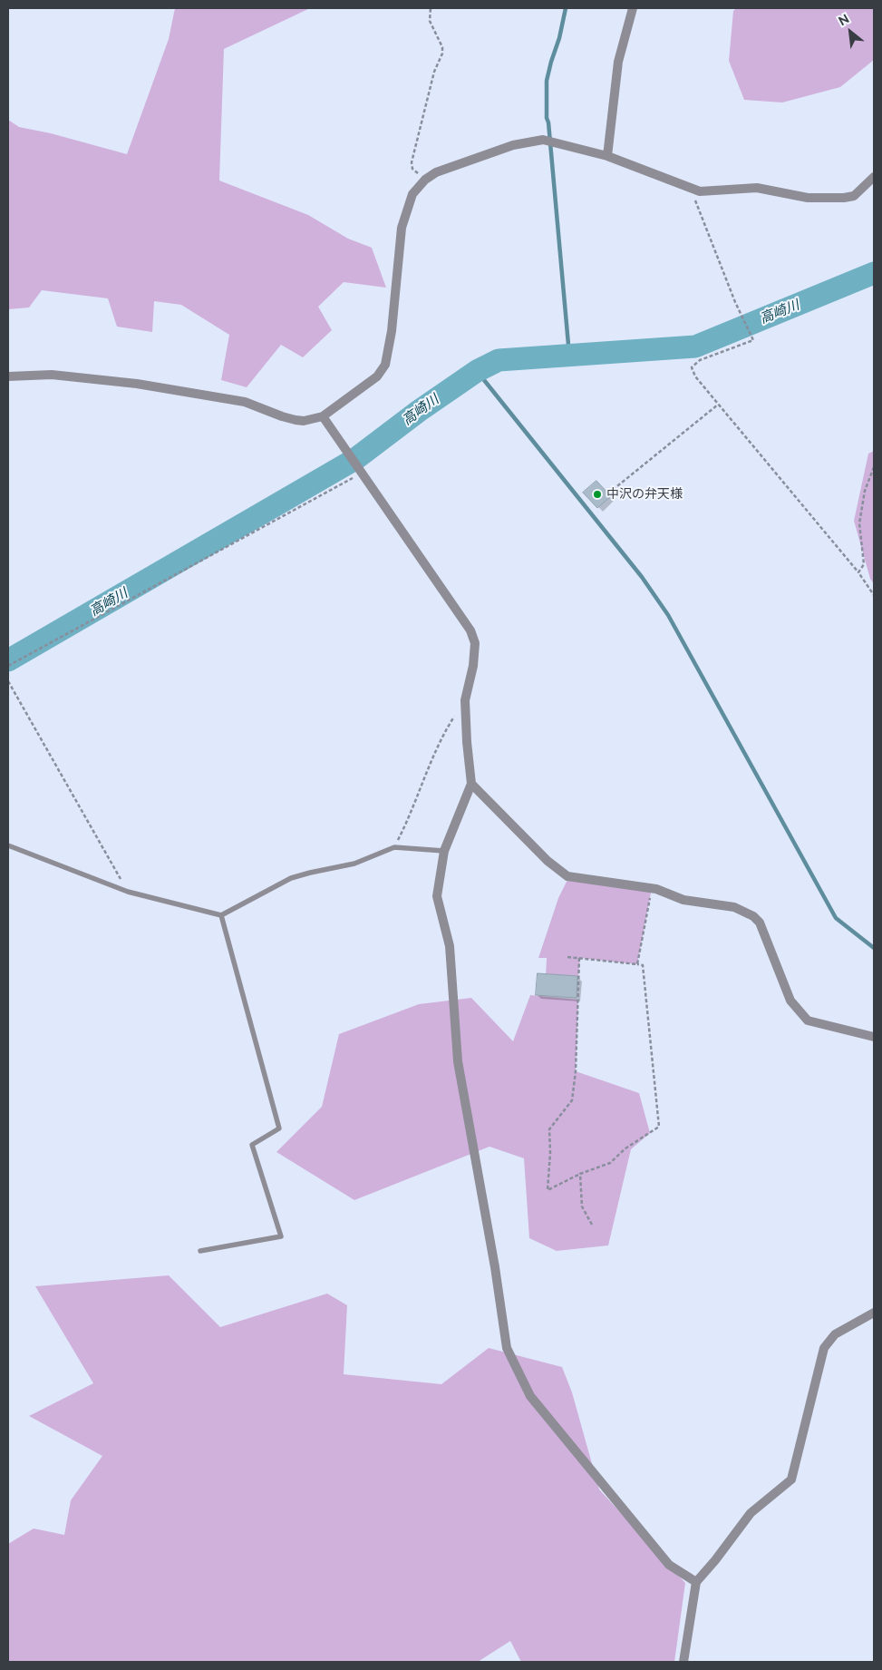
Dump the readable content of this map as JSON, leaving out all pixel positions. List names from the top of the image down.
{
  "water": ["高崎川"],
  "places": ["中沢の弁天様"],
  "north": "top left"
}
